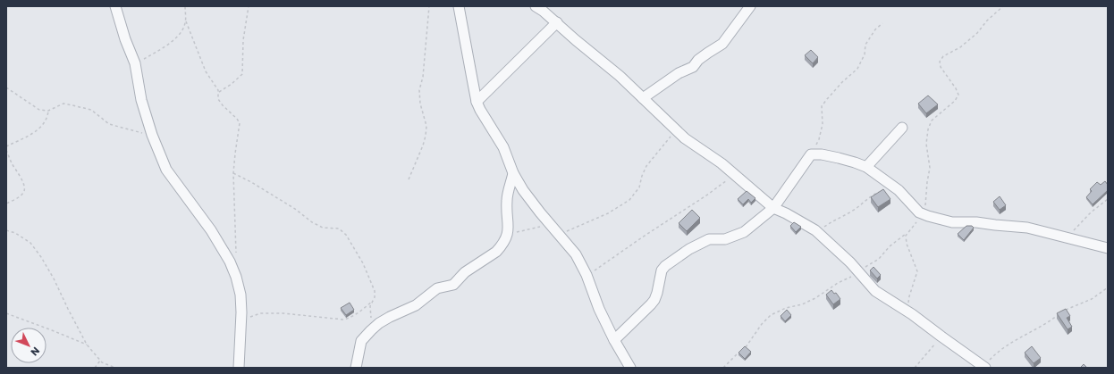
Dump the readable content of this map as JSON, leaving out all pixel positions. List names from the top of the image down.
{
  "north": "bottom right"
}
